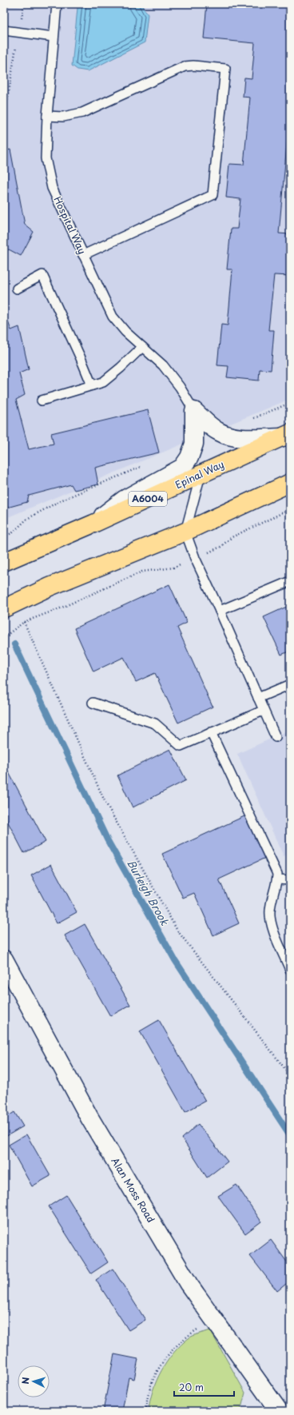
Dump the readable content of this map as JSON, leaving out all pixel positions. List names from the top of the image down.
{
  "streets": {
    "main road": ["Epinal Way", "A6004"],
    "street": ["Hospital Way", "Alan Moss Road"]
  },
  "crossings": [
    ["Hospital Way", "Epinal Way"]
  ],
  "water": ["Burleigh Brook"],
  "scale_bar": "20 m",
  "north": "left"
}
